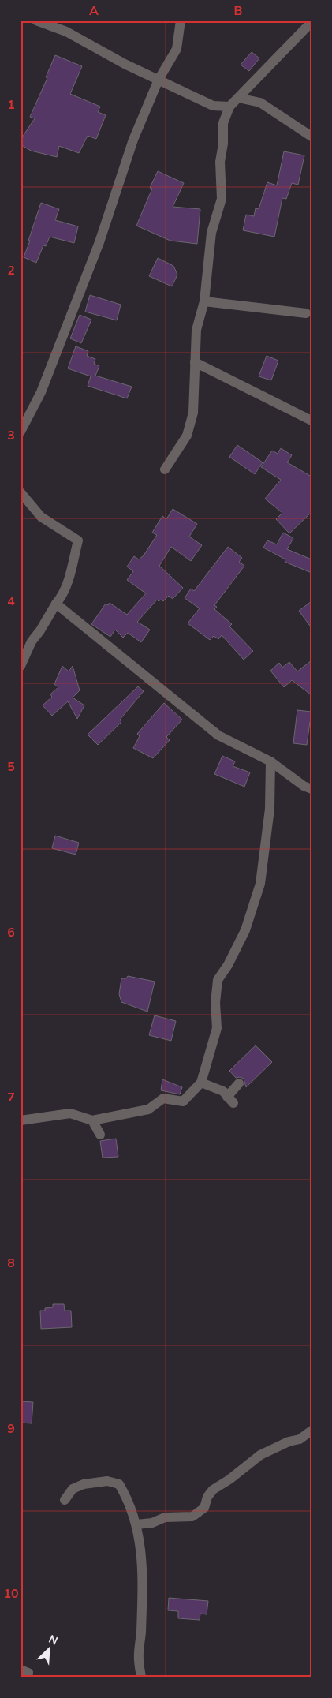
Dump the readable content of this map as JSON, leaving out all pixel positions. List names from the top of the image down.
{
  "north": "top right",
  "grid": {
    "columns": ["A", "B"],
    "rows": [
      "1",
      "2",
      "3",
      "4",
      "5",
      "6",
      "7",
      "8",
      "9",
      "10"
    ]
  }
}
